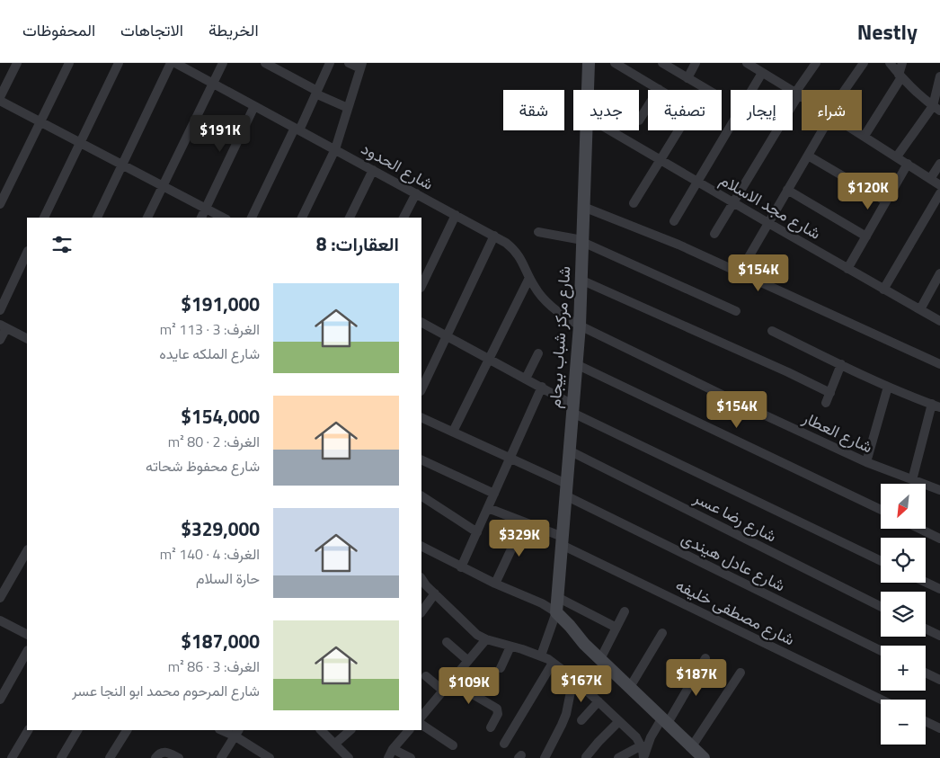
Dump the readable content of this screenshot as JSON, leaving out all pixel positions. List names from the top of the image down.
{
  "streets": {
    "main road": ["شارع مركز شباب بيجام"],
    "street": [
      "شارع الحدود",
      "شارع مجد الاسلام",
      "شارع العطار",
      "شارع رضا عسر",
      "شارع عادل هيندى",
      "شارع مصطفى خليفه"
    ]
  },
  "crossings": [
    ["شارع الحدود", "شارع مركز شباب بيجام"],
    ["شارع الحدود", "شارع العطار"],
    ["شارع مركز شباب بيجام", "شارع العطار"],
    ["شارع مركز شباب بيجام", "شارع رضا عسر"],
    ["شارع مركز شباب بيجام", "شارع عادل هيندى"],
    ["شارع مركز شباب بيجام", "شارع مصطفى خليفه"]
  ],
  "north": "bottom left",
  "page": {
    "header": "Nestly",
    "nav": ["الخريطة", "الاتجاهات", "المحفوظات"],
    "chip": [
      "شراء",
      "إيجار",
      "تصفية",
      "جديد",
      "شقة"
    ],
    "price": [
      "$191K",
      "$120K",
      "$154K",
      "$154K",
      "$329K",
      "$187K",
      "$167K",
      "$109K"
    ],
    "heading": "العقارات: 8",
    "list": [
      {
        "name": "$191,000",
        "note": "الغرف: 3 · 113 m² · شارع الملكه عايده"
      },
      {
        "name": "$154,000",
        "note": "الغرف: 2 · 80 m² · شارع محفوظ شحاته"
      },
      {
        "name": "$329,000",
        "note": "الغرف: 4 · 140 m² · حارة السلام"
      },
      {
        "name": "$187,000",
        "note": "الغرف: 3 · 86 m² · شارع المرحوم محمد ابو النجا عسر"
      }
    ],
    "map_buttons": ["+", "−"]
  }
}
